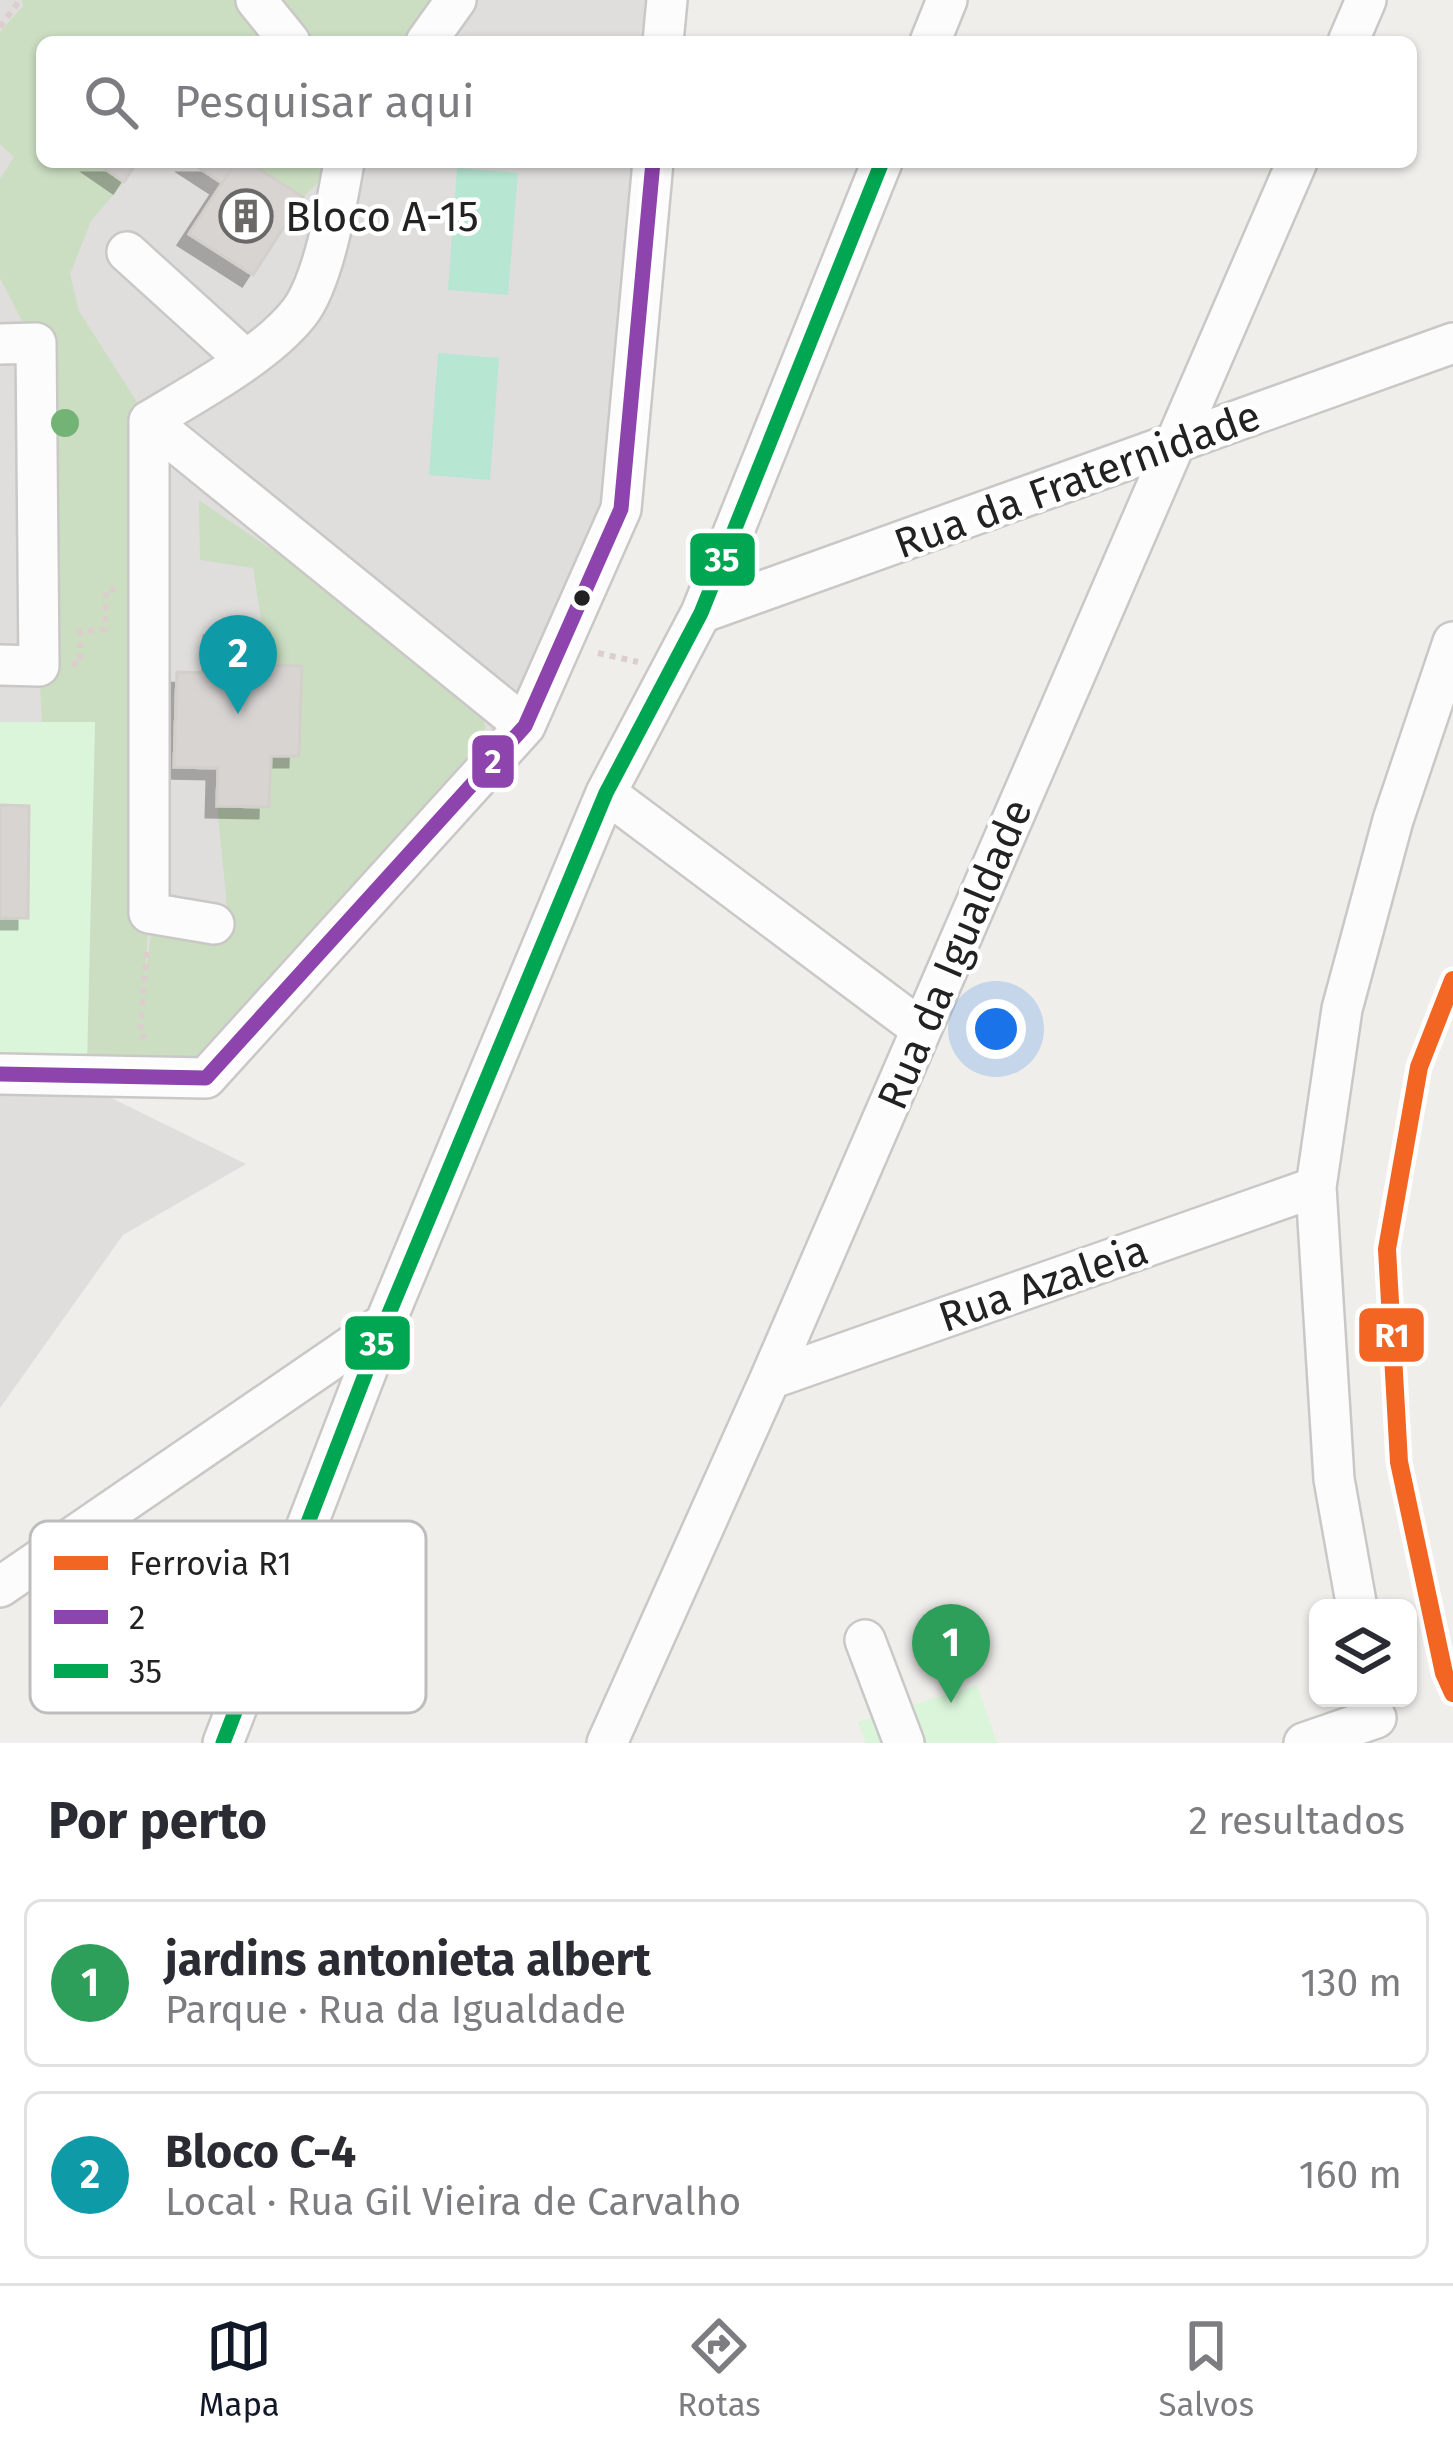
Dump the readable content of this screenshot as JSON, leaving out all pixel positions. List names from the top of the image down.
{
  "streets": {
    "street": ["Rua da Fraternidade", "Rua da Igualdade", "Rua Azaleia"]
  },
  "crossings": [
    ["Rua da Fraternidade", "Rua da Igualdade"],
    ["Rua da Igualdade", "Rua Azaleia"]
  ],
  "places": {
    "building": ["Bloco A-15"]
  },
  "lines": ["transit line 2", "transit line 35", "rail line R1"],
  "legend": ["Ferrovia R1", "2", "35"],
  "page": {
    "search": "Pesquisar aqui",
    "pins": ["2", "1"],
    "heading": ["Por perto", "2 resultados"],
    "list": [
      {
        "mark": "1",
        "name": "jardins antonieta albert",
        "note": "Parque · Rua da Igualdade",
        "value": "130 m"
      },
      {
        "mark": "2",
        "name": "Bloco C-4",
        "note": "Local · Rua Gil Vieira de Carvalho",
        "value": "160 m"
      }
    ],
    "nav": ["Mapa", "Rotas", "Salvos"]
  }
}
